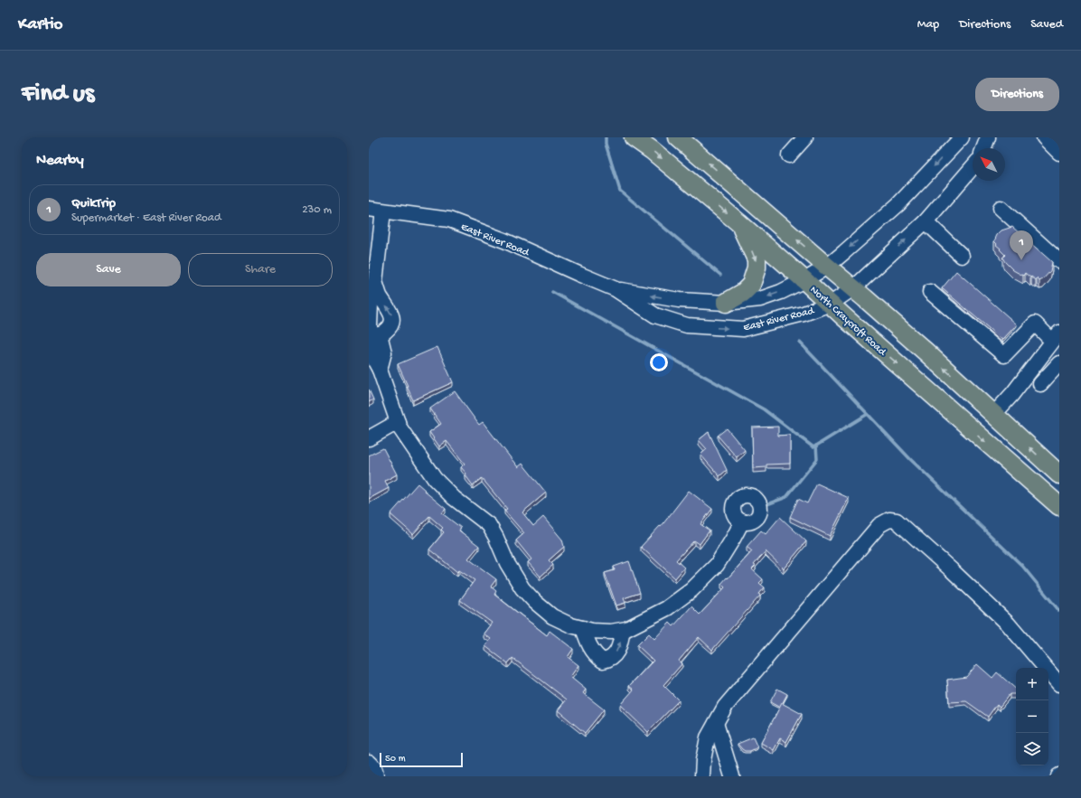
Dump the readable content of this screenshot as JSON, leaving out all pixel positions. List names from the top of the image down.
{
  "streets": {
    "main road": ["North Craycroft Road"],
    "street": ["East River Road"]
  },
  "crossings": [
    ["East River Road", "North Craycroft Road"]
  ],
  "scale_bar": "50 m",
  "north": "top left",
  "page": {
    "header": "Kartio",
    "nav": ["Map", "Directions", "Saved"],
    "buttons": [
      "Directions",
      ["Save", "Share"]
    ],
    "title": "Find us",
    "heading": "Nearby",
    "list": [
      {
        "mark": "1",
        "name": "QuikTrip",
        "note": "Supermarket · East River Road",
        "value": "230 m"
      }
    ],
    "pins": "1",
    "map_buttons": ["+", "−"],
    "scale": "50 m"
  }
}
